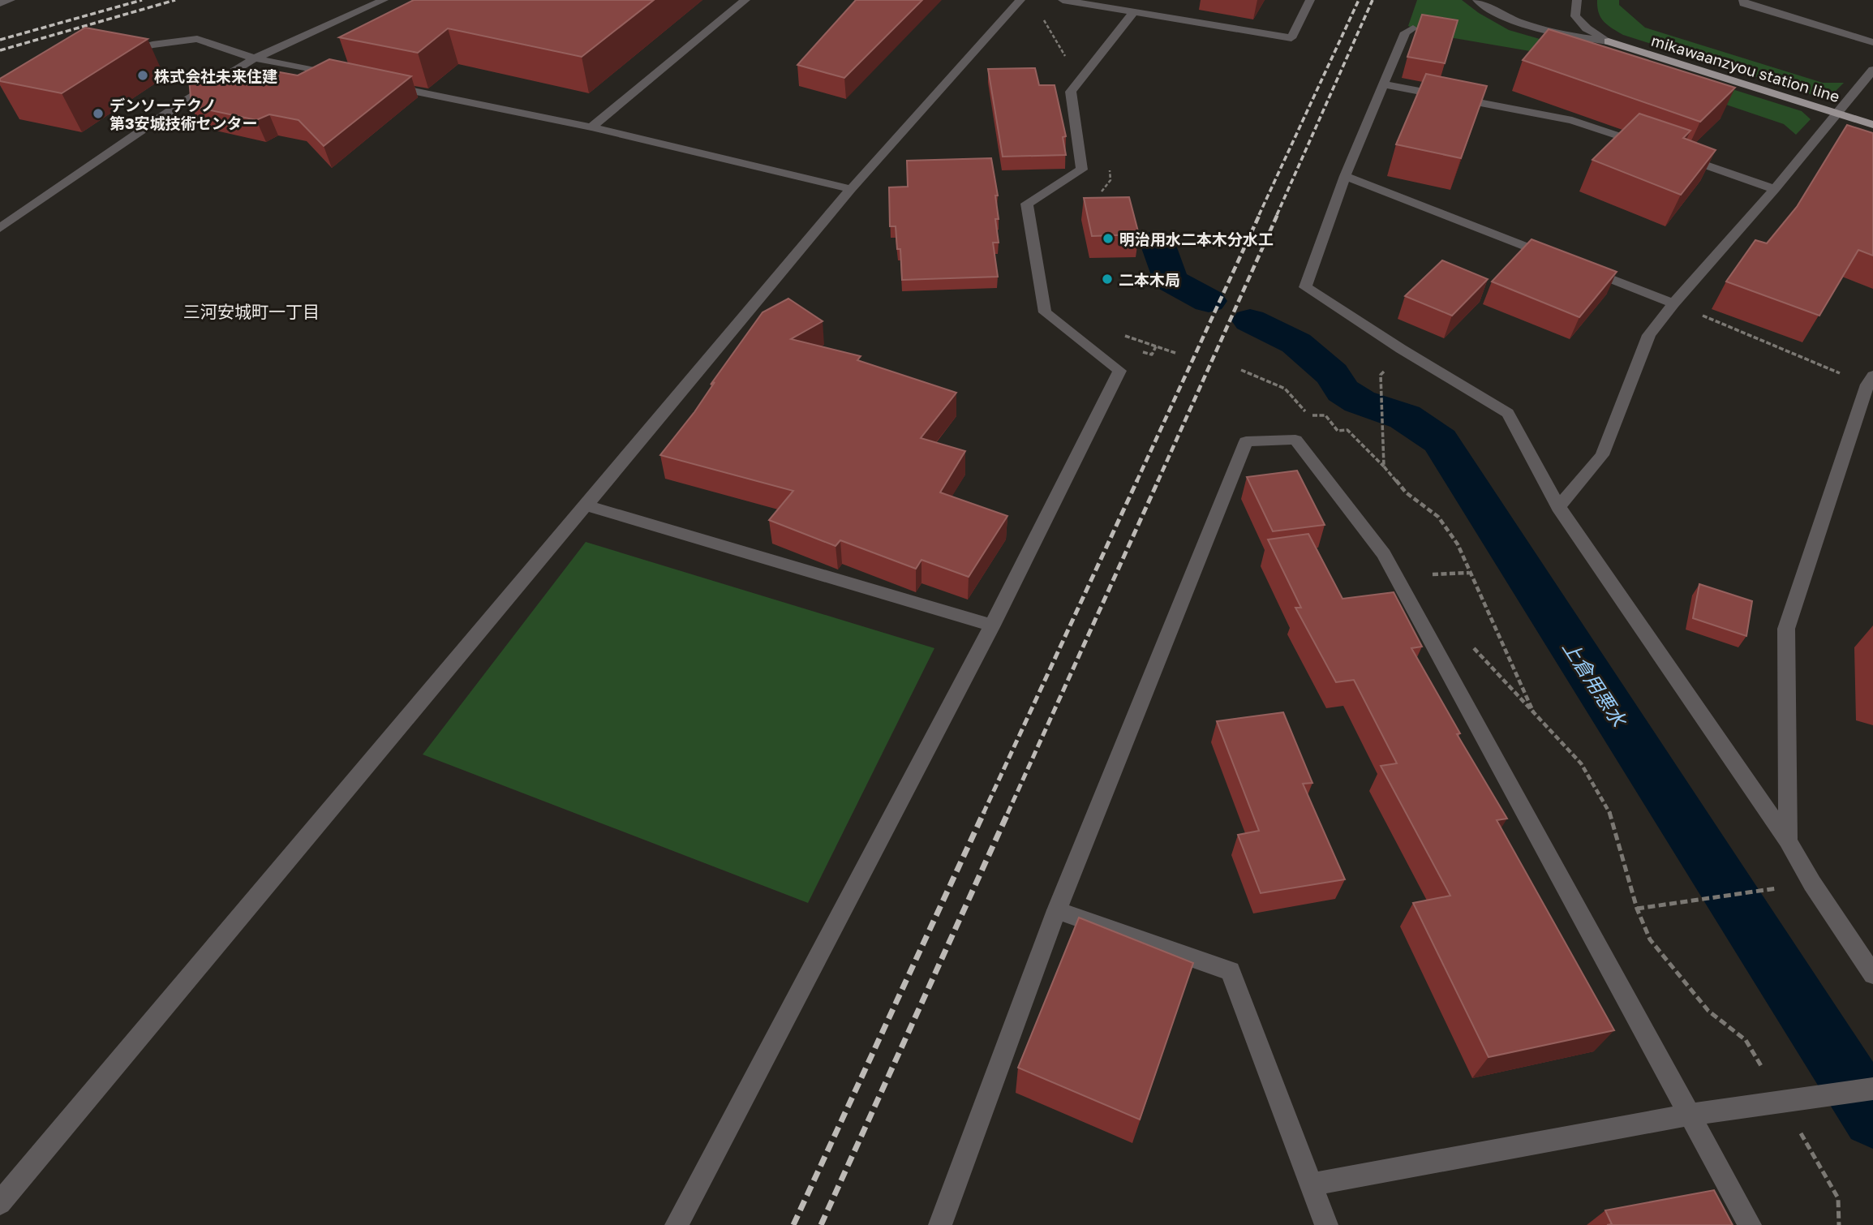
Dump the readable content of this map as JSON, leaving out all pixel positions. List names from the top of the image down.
{
  "streets": {
    "main road": ["mikawaanzyou station line"]
  },
  "districts": ["三河安城町一丁目"],
  "water": ["上倉用悪水"],
  "places": [
    "株式会社未来住建",
    "デンソーテクノ 第3安城技術センター",
    "明治用水二本木分水工",
    "二本木局"
  ]
}
